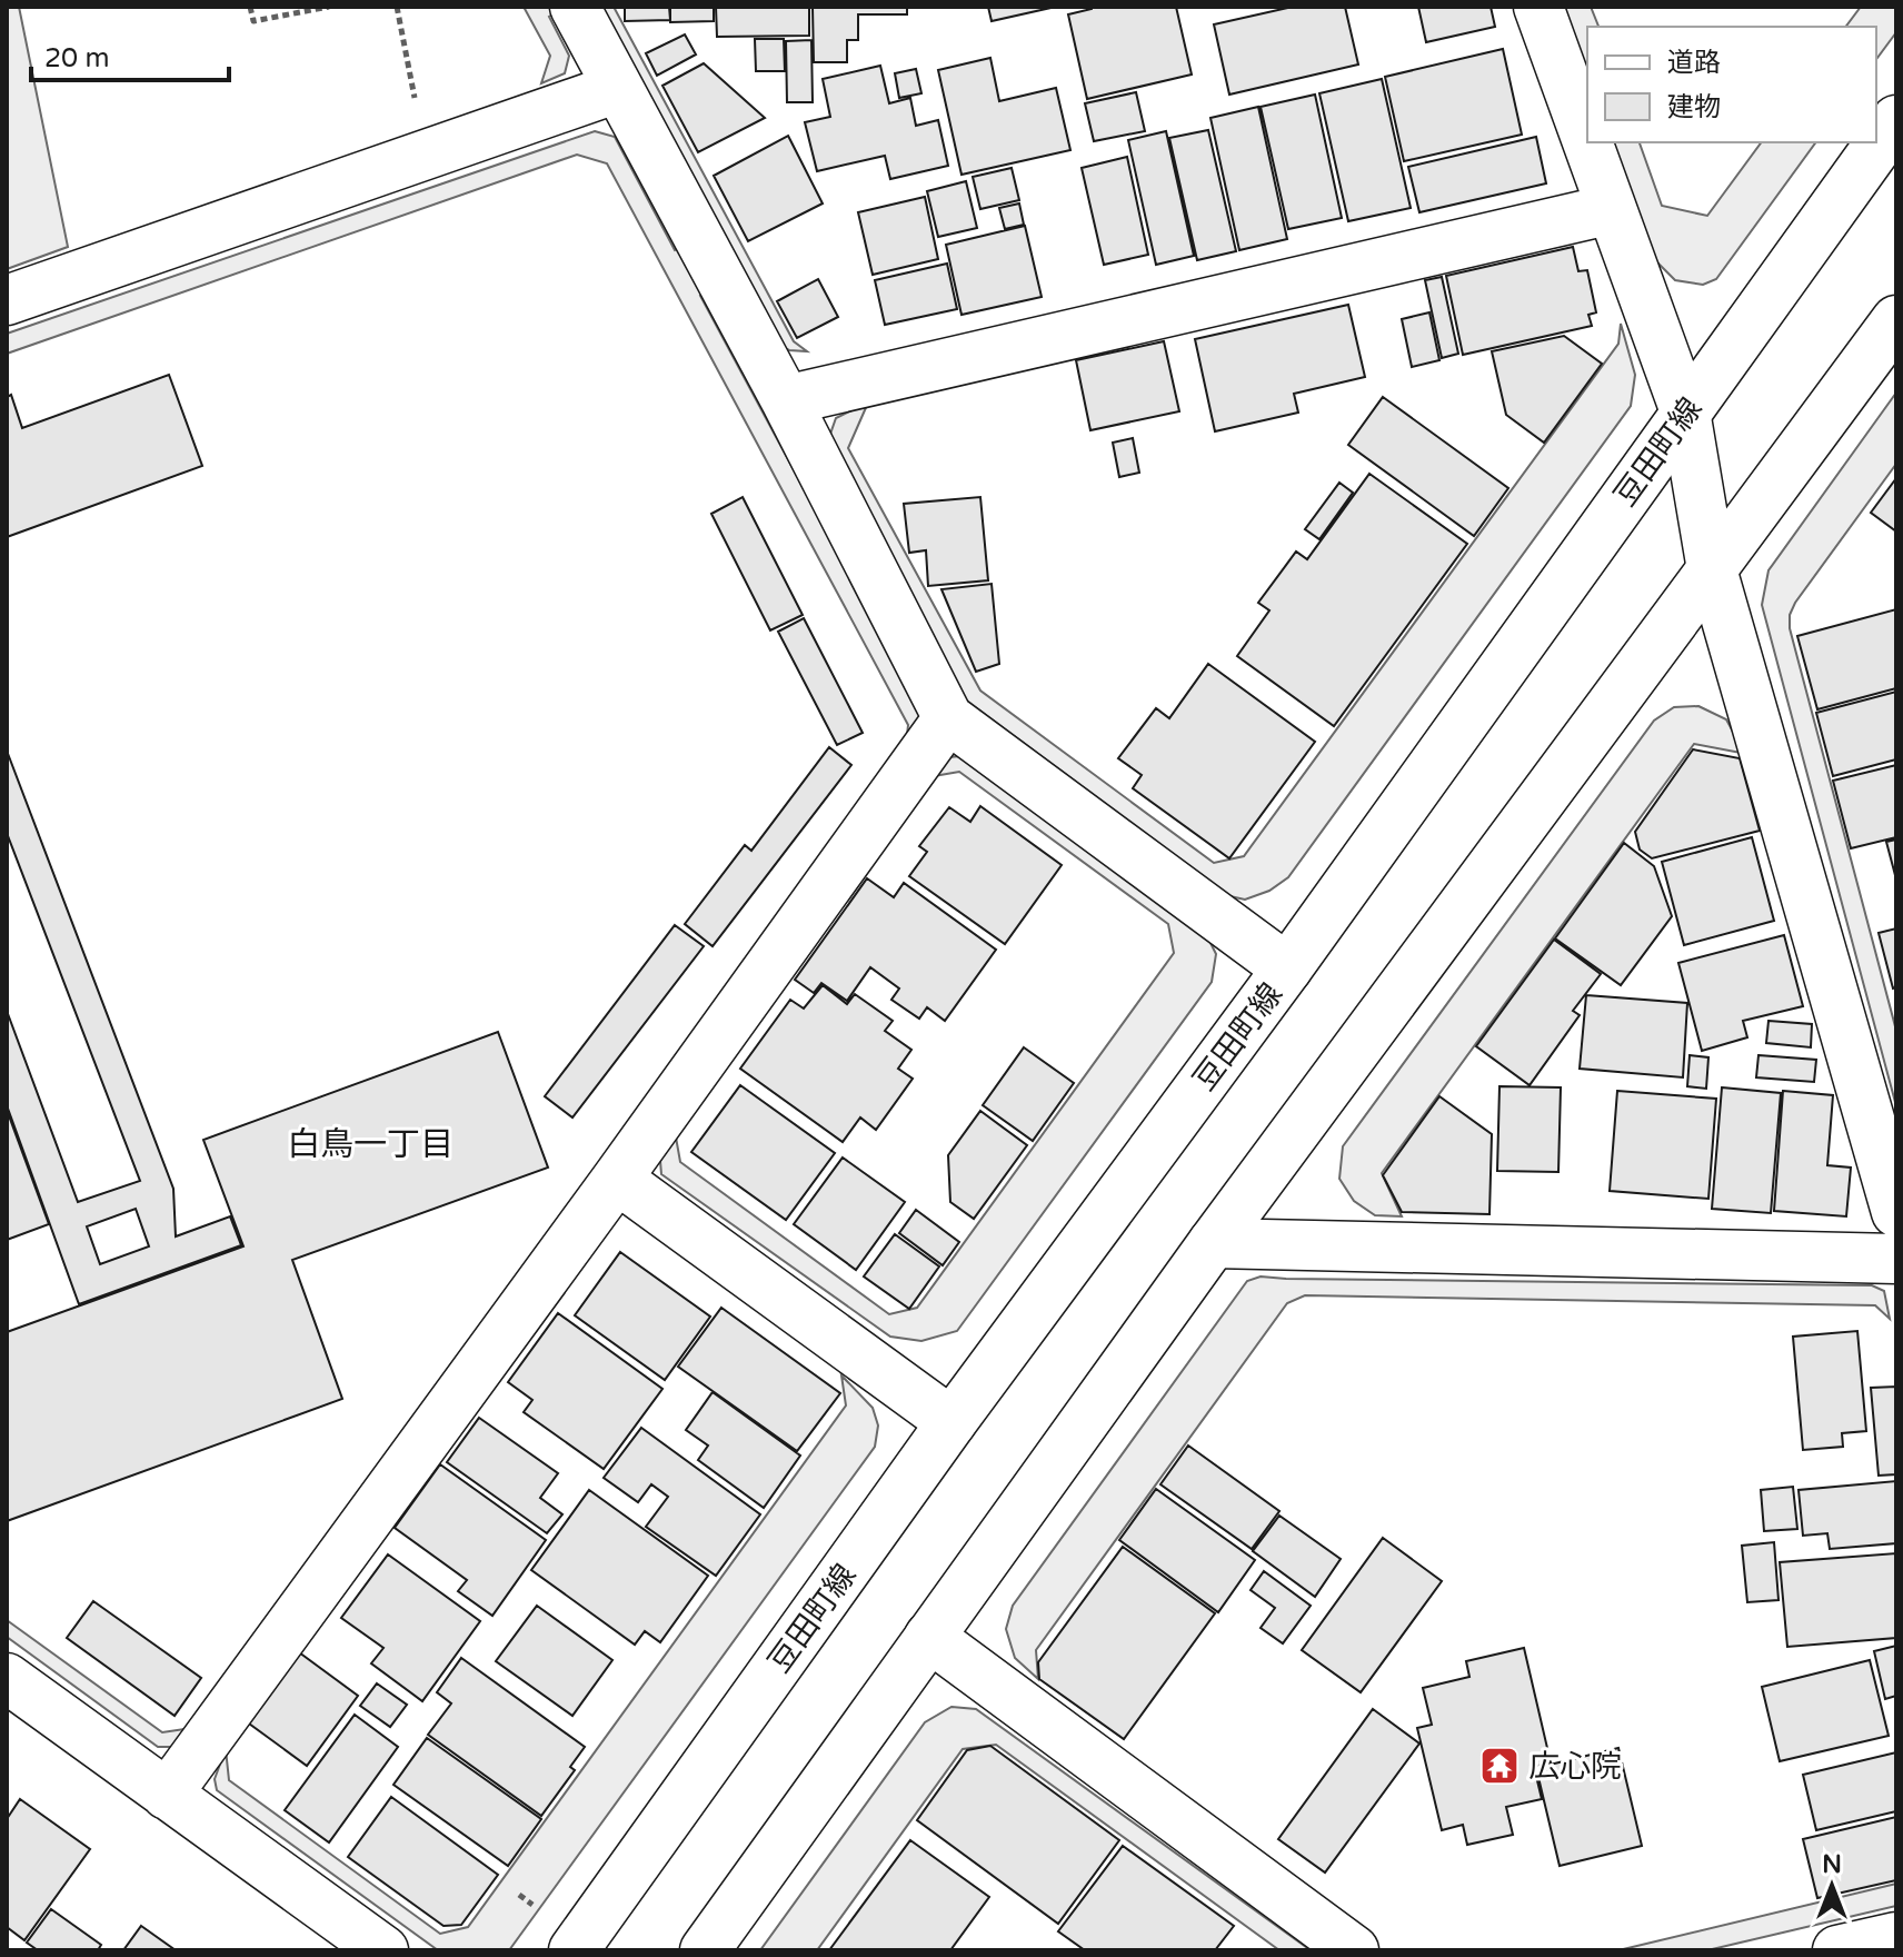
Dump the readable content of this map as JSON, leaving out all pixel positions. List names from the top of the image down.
{
  "streets": {
    "street": ["豆田町線"]
  },
  "districts": ["白鳥一丁目"],
  "places": {
    "temple": ["広心院"]
  },
  "legend": ["道路", "建物"],
  "scale_bar": "20 m",
  "north": "top"
}
